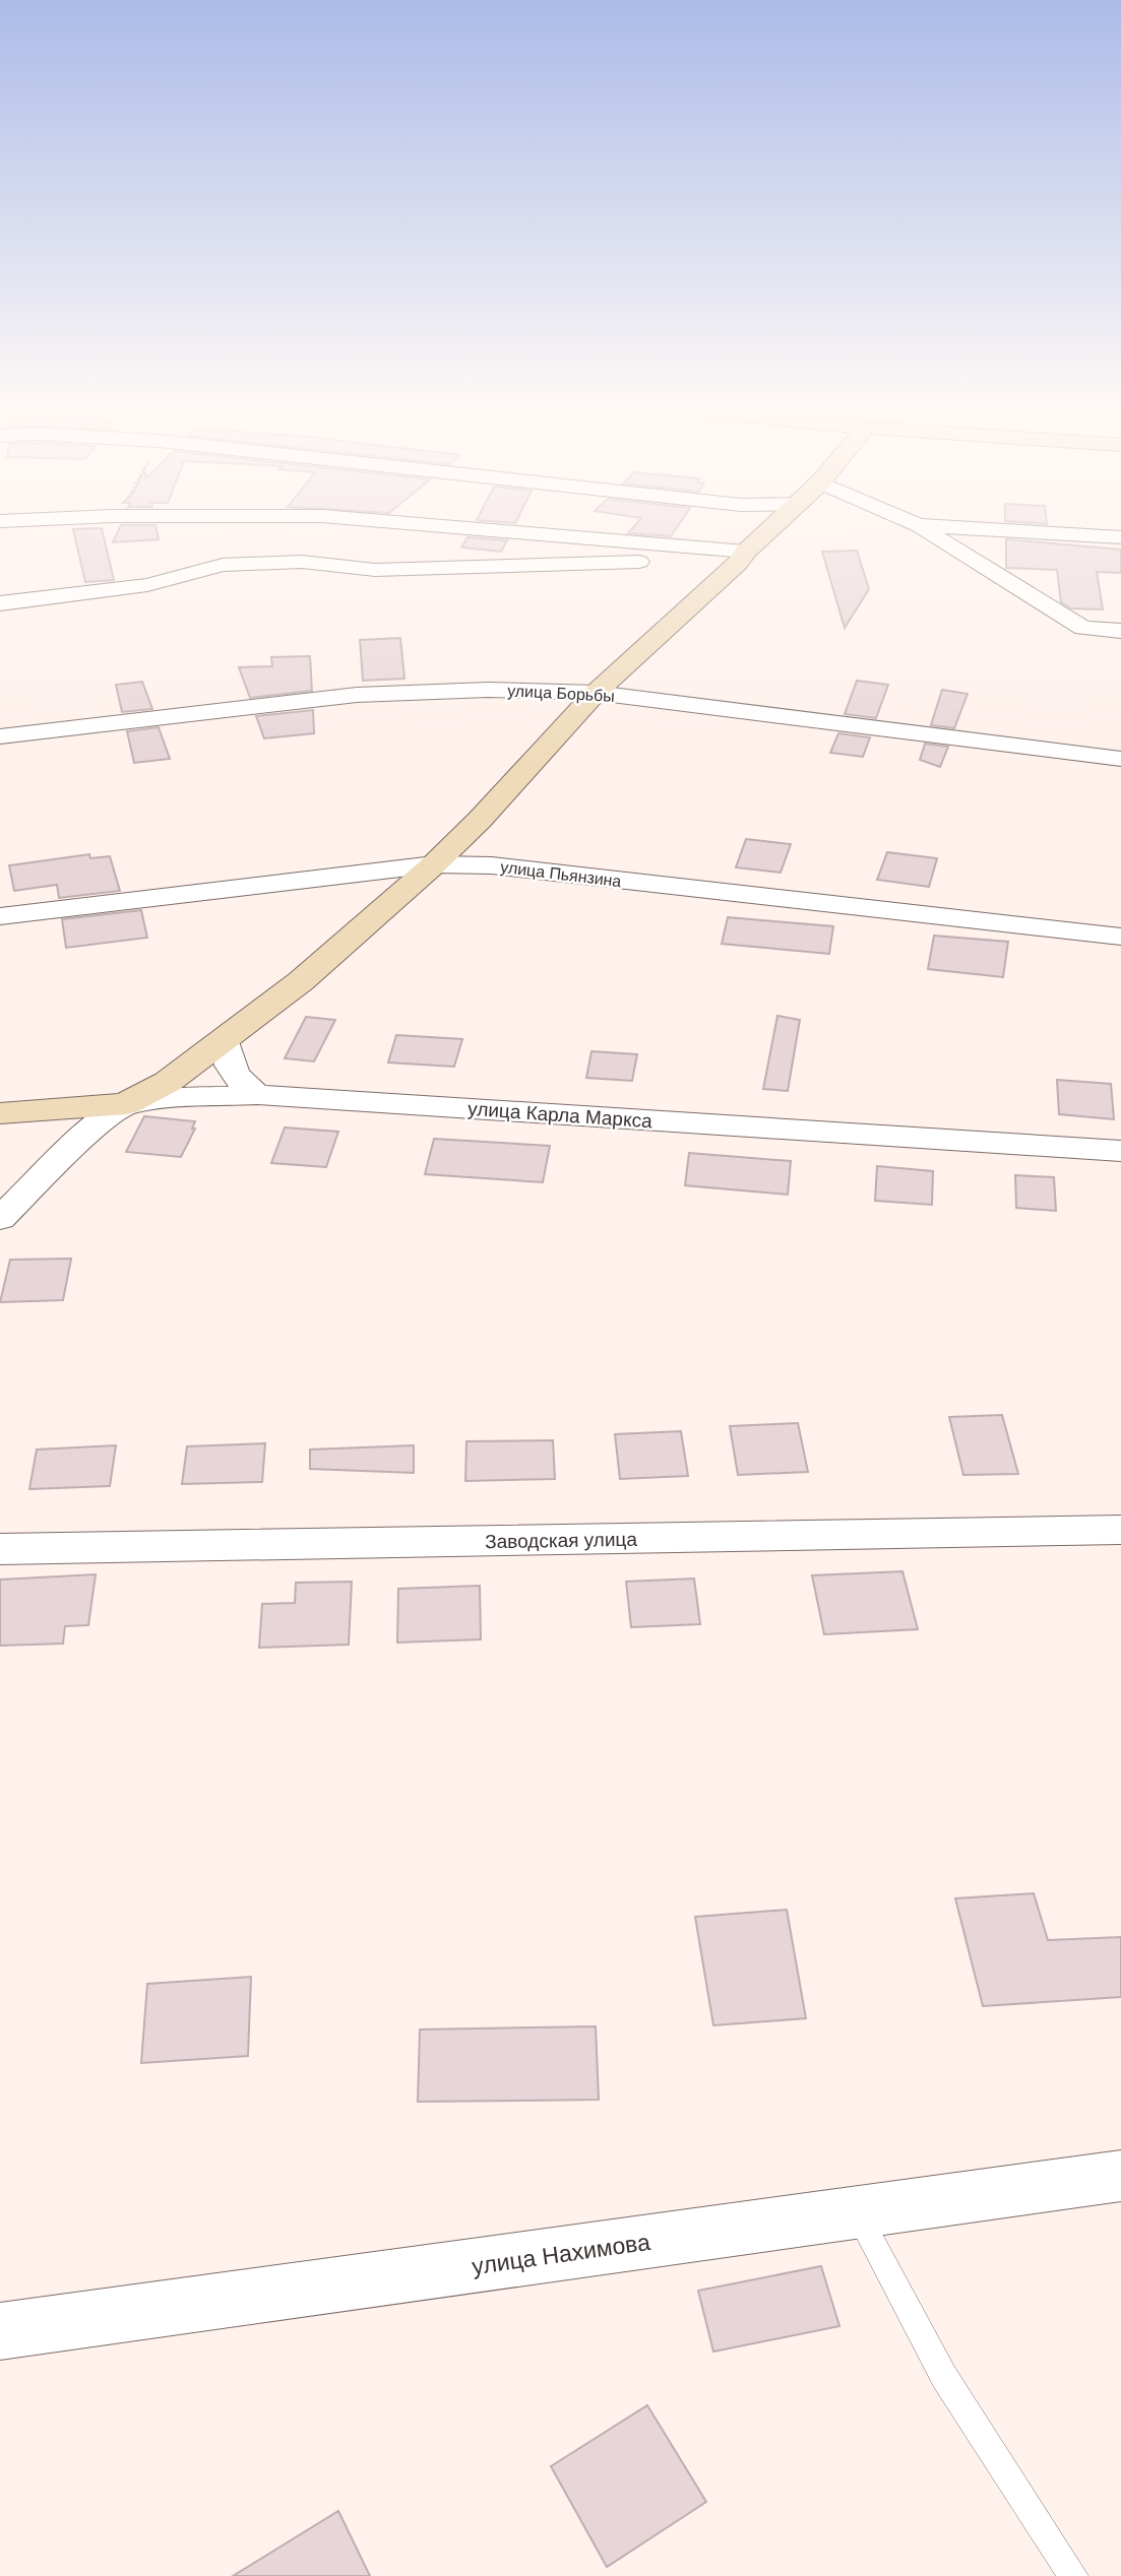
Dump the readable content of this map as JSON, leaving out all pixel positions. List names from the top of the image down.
{
  "streets": {
    "street": [
      "улица Борьбы",
      "улица Пьянзина",
      "улица Карла Маркса",
      "Заводская улица",
      "улица Нахимова"
    ]
  }
}
